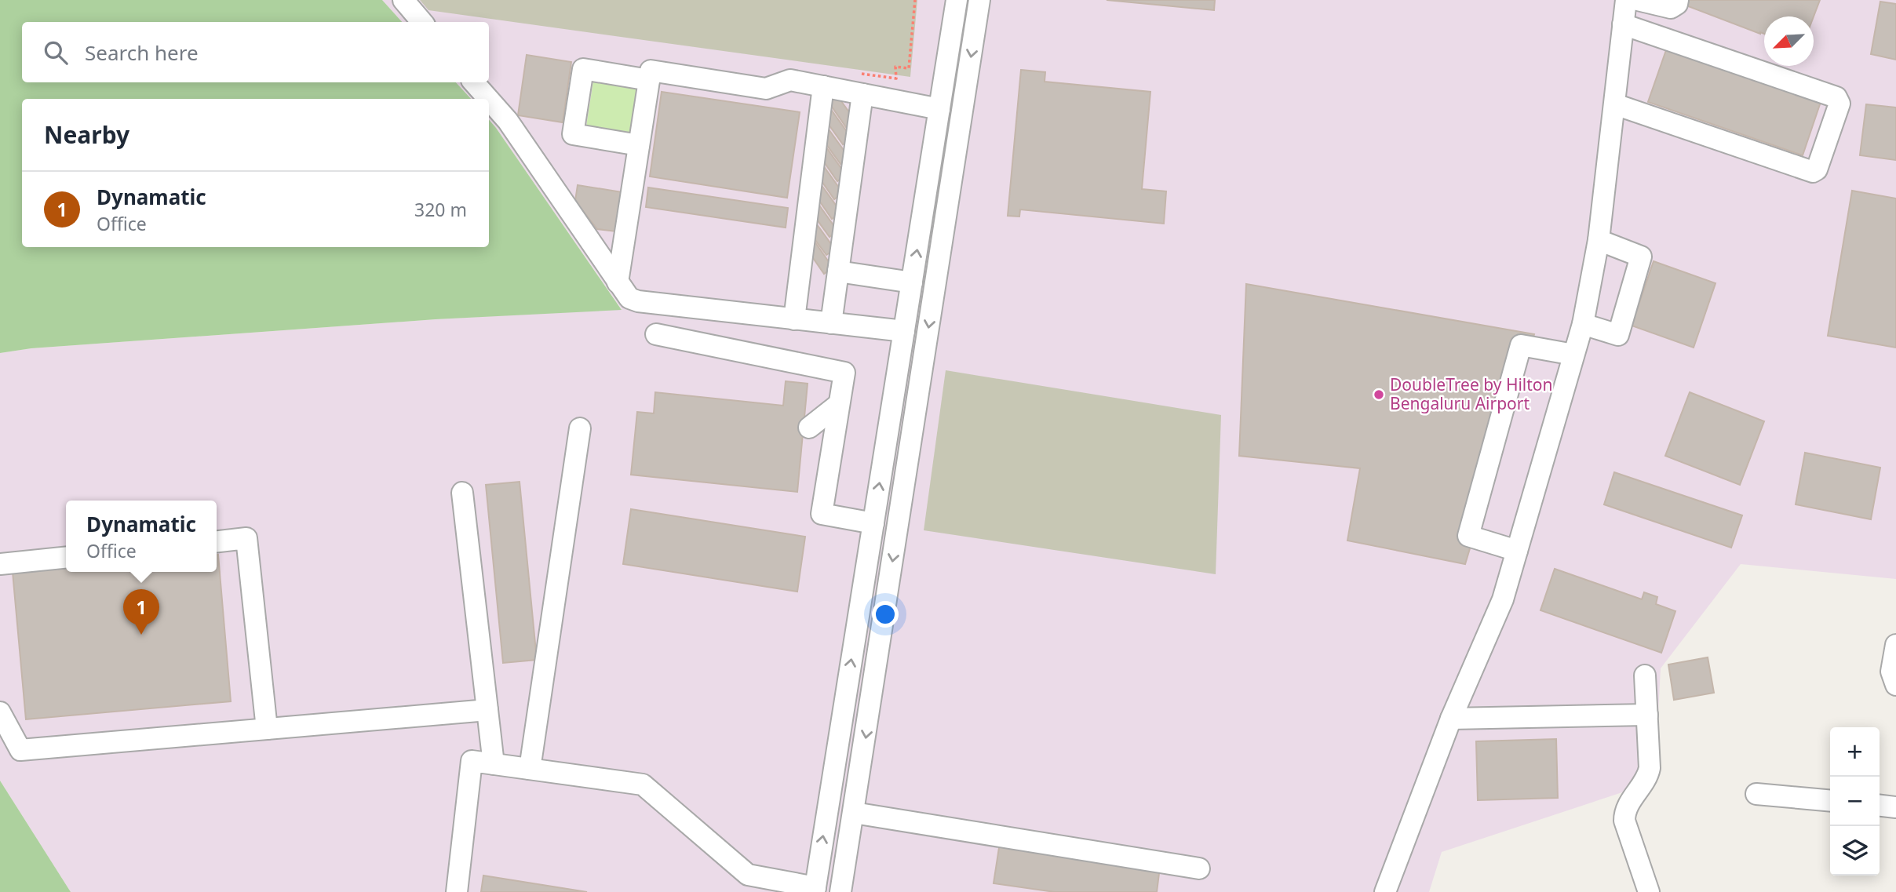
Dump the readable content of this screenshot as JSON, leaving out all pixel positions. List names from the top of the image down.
{
  "places": ["DoubleTree by Hilton Bengaluru Airport"],
  "north": "bottom left",
  "page": {
    "search": "Search here",
    "heading": "Nearby",
    "list": [
      {
        "mark": "1",
        "name": "Dynamatic",
        "note": "Office",
        "value": "320 m"
      }
    ],
    "popup": ["Dynamatic", "Office"],
    "pins": "1",
    "map_buttons": ["+", "−"]
  }
}
